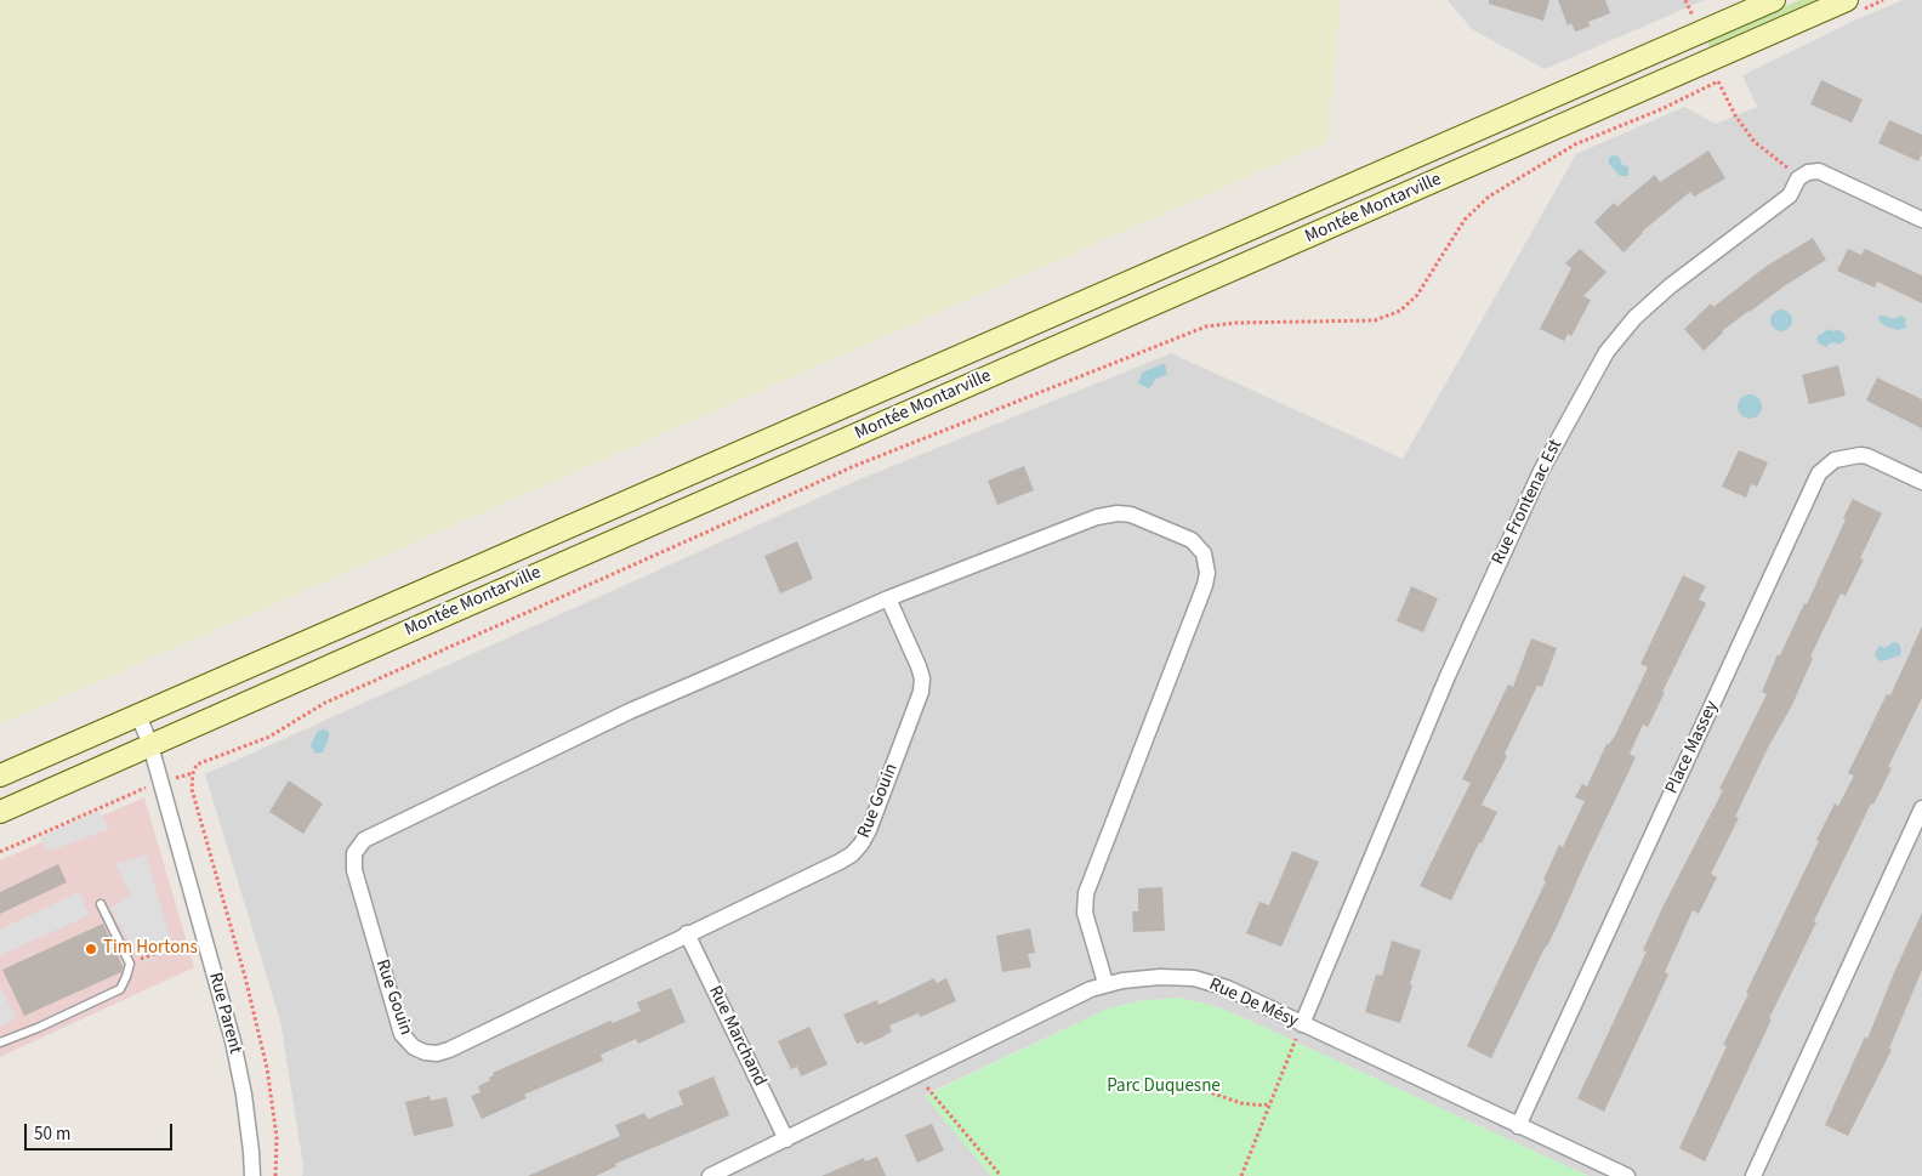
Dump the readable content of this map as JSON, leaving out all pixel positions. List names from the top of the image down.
{
  "streets": {
    "street": [
      "Montée Montarville",
      "Rue Frontenac Est",
      "Place Massey",
      "Rue Gouin",
      "Rue De Mésy",
      "Rue Parent",
      "Rue Marchand"
    ]
  },
  "crossings": [
    ["Montée Montarville", "Rue Parent"],
    ["Rue Frontenac Est", "Rue De Mésy"],
    ["Place Massey", "Rue De Mésy"],
    ["Rue Gouin", "Rue De Mésy"],
    ["Rue Gouin", "Rue Marchand"],
    ["Rue De Mésy", "Rue Marchand"]
  ],
  "parks": ["Parc Duquesne"],
  "places": ["Tim Hortons"],
  "scale_bar": "50 m"
}
